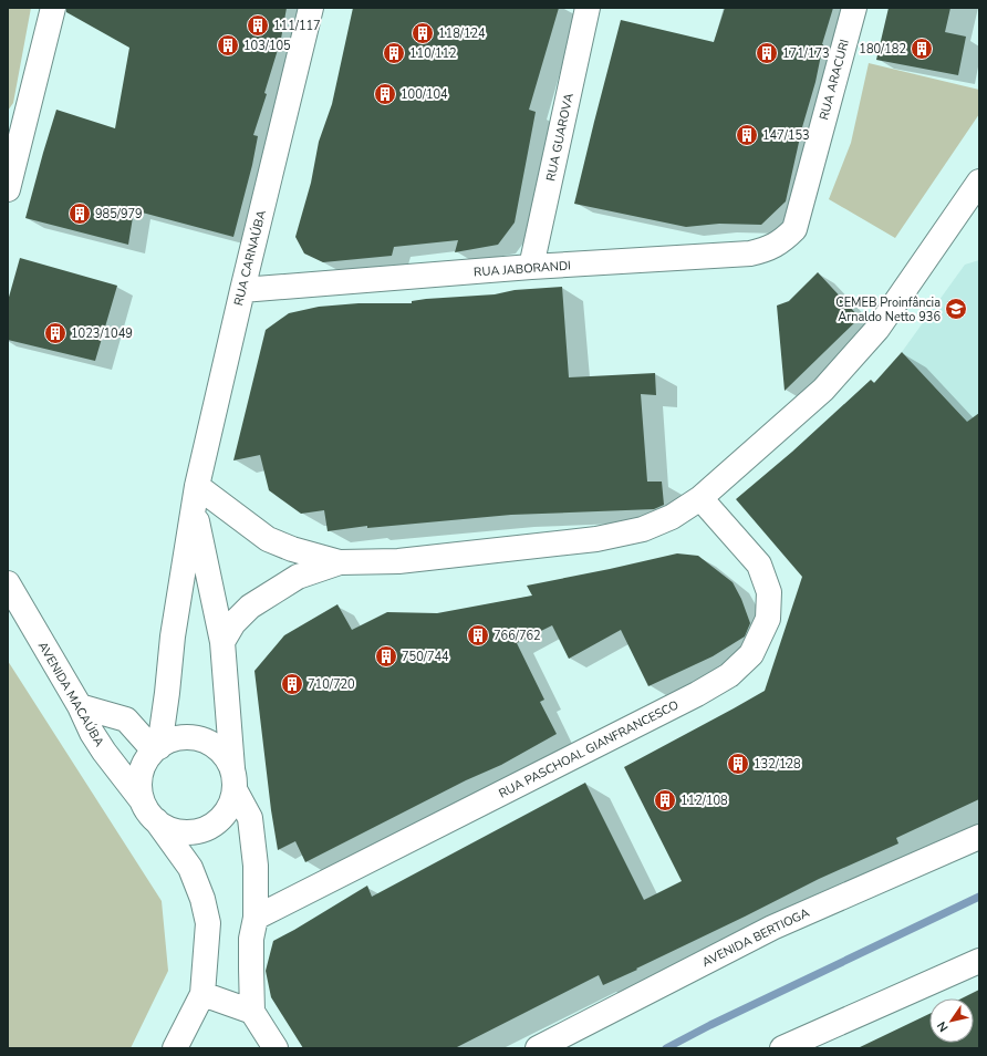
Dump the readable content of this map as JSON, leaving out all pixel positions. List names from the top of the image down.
{
  "streets": {
    "street": [
      "RUA ARACURI",
      "RUA GUAROVA",
      "RUA CARNAÚBA",
      "RUA JABORANDI",
      "AVENIDA MACAÚBA",
      "RUA PASCHOAL GIANFRANCESCO",
      "AVENIDA BERTIOGA"
    ]
  },
  "crossings": [
    ["RUA ARACURI", "RUA JABORANDI"],
    ["RUA GUAROVA", "RUA JABORANDI"],
    ["RUA CARNAÚBA", "RUA JABORANDI"],
    ["RUA CARNAÚBA", "AVENIDA MACAÚBA"]
  ],
  "places": {
    "building": [
      "111/117",
      "118/124",
      "103/105",
      "180/182",
      "110/112",
      "171/173",
      "100/104",
      "147/153",
      "985/979",
      "1023/1049",
      "766/762",
      "750/744",
      "710/720",
      "132/128",
      "112/108"
    ],
    "school or university": ["CEMEB Proinfância Arnaldo Netto 936"]
  },
  "north": "bottom left"
}
